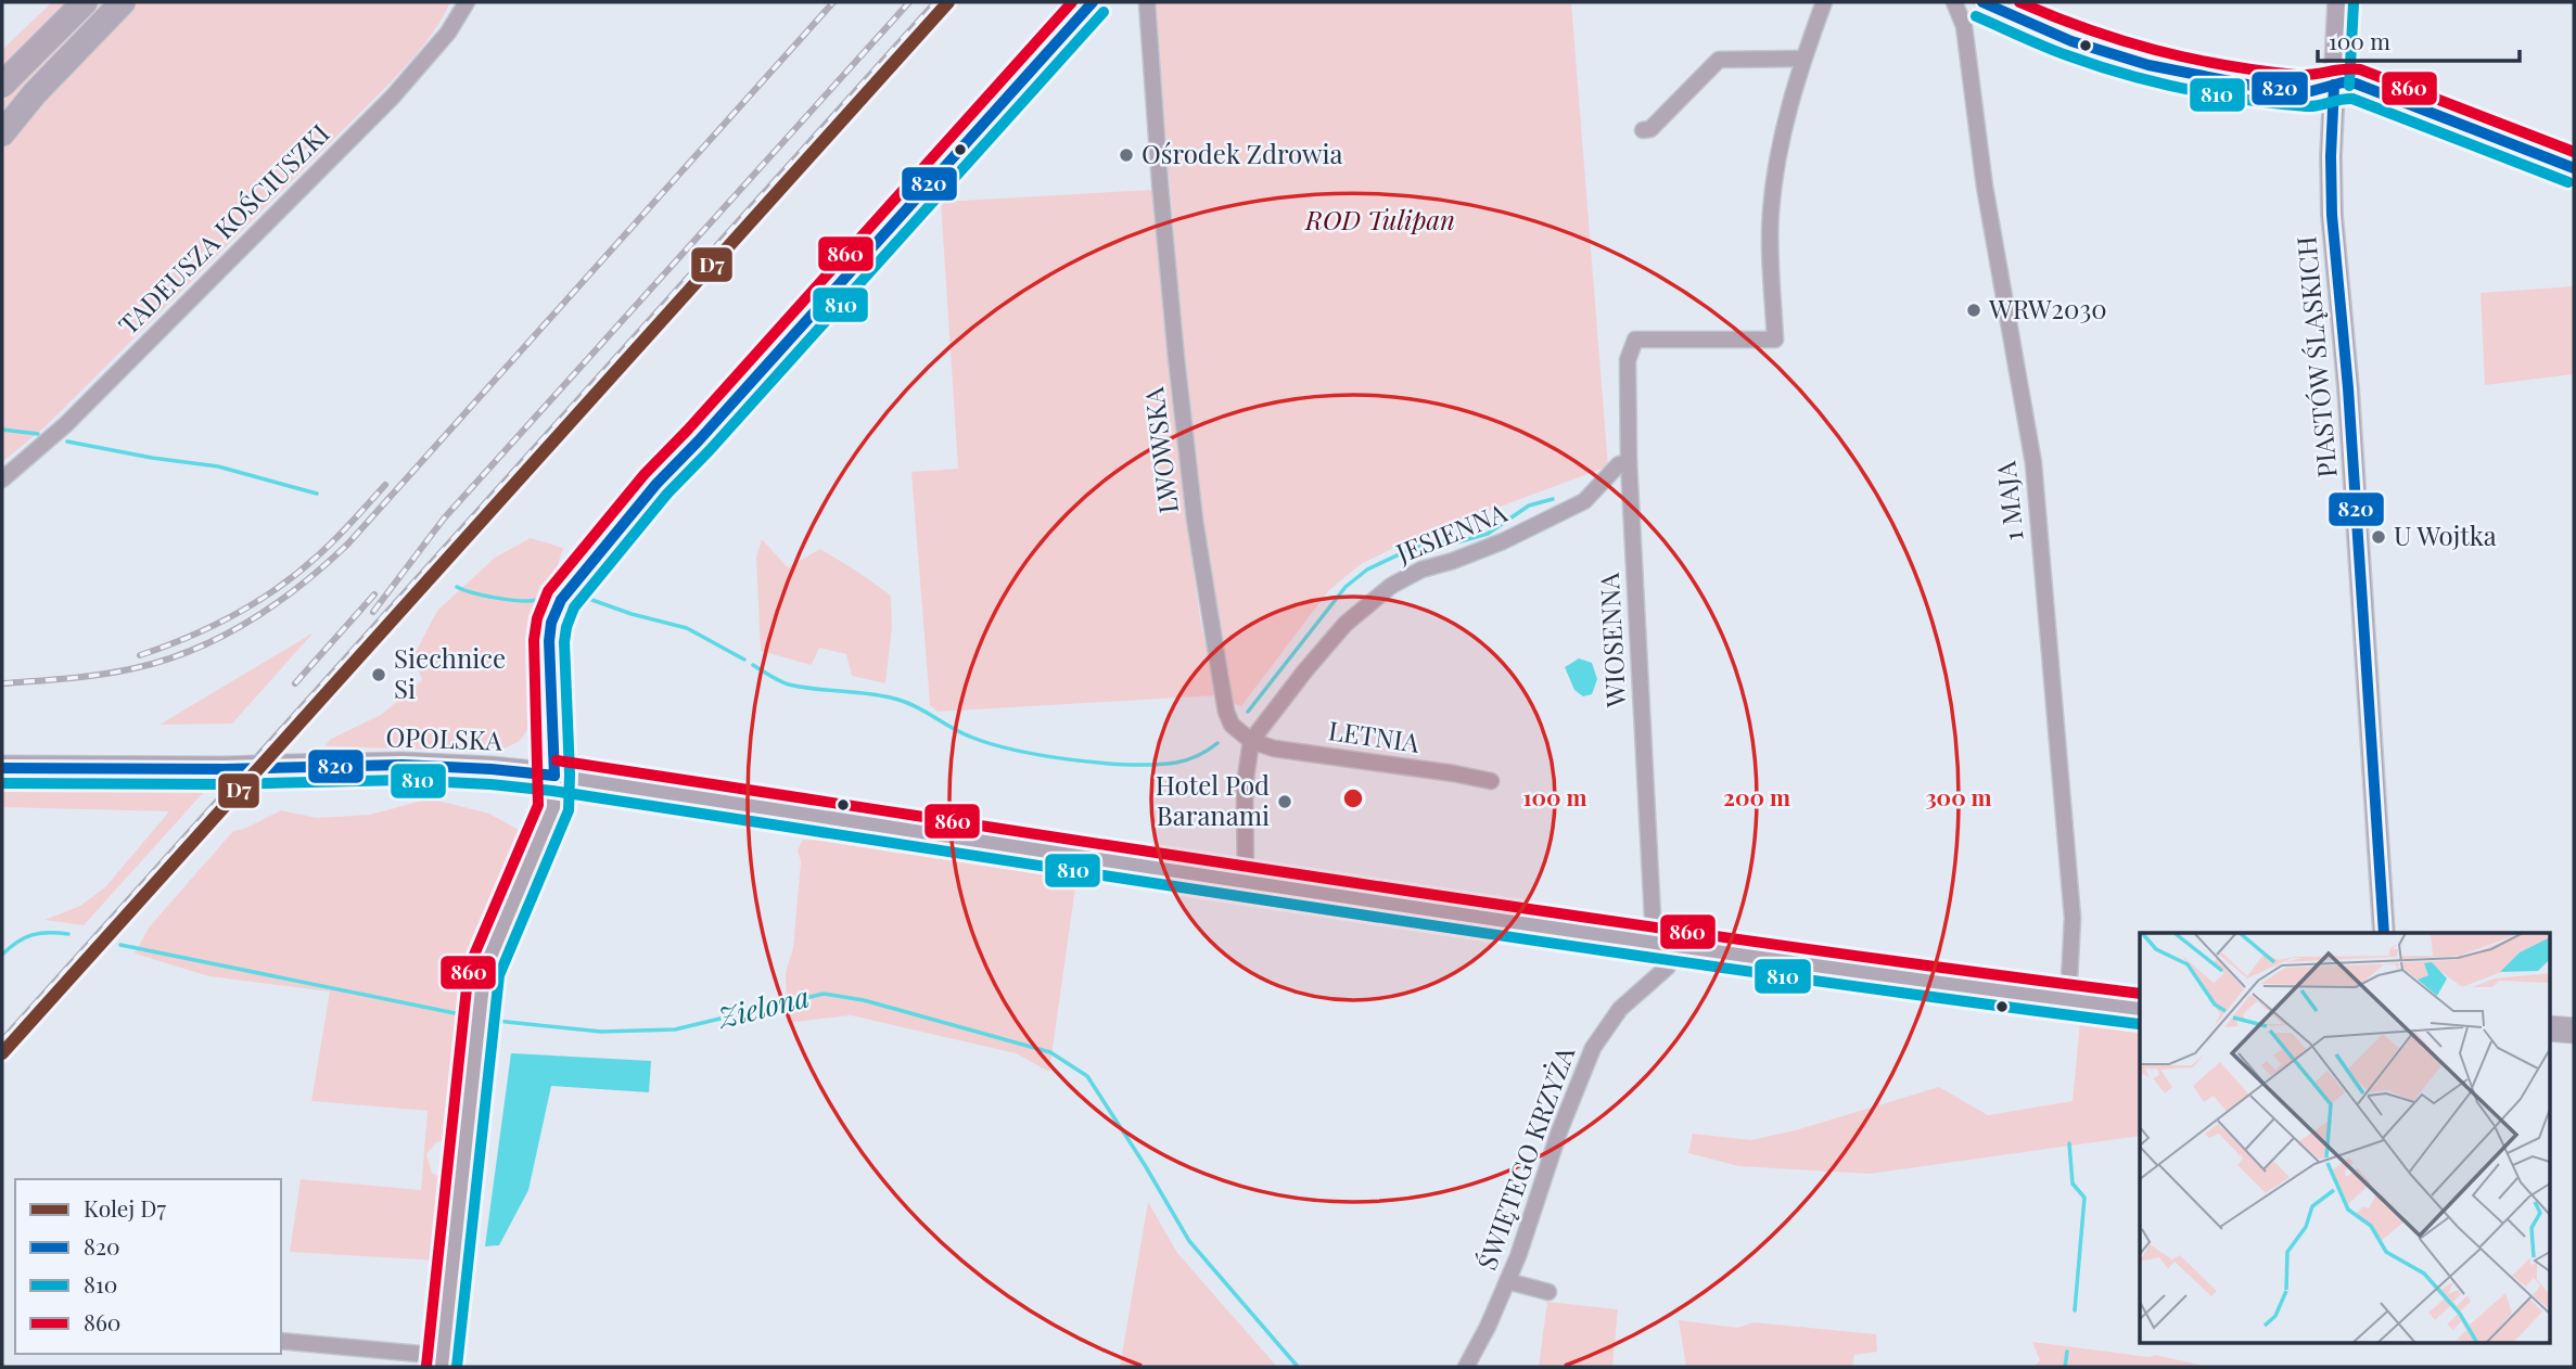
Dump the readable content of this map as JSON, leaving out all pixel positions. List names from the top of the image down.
{
  "streets": {
    "main road": ["OPOLSKA"],
    "street": [
      "TADEUSZA KOŚCIUSZKI",
      "PIASTÓW ŚLĄSKICH",
      "LWOWSKA",
      "1 MAJA",
      "JESIENNA",
      "WIOSENNA",
      "LETNIA",
      "ŚWIĘTEGO KRZYŻA"
    ]
  },
  "crossings": [
    ["LWOWSKA", "JESIENNA"],
    ["LWOWSKA", "LETNIA"],
    ["1 MAJA", "OPOLSKA"],
    ["JESIENNA", "WIOSENNA"],
    ["JESIENNA", "LETNIA"],
    ["WIOSENNA", "OPOLSKA"],
    ["WIOSENNA", "ŚWIĘTEGO KRZYŻA"],
    ["OPOLSKA", "ŚWIĘTEGO KRZYŻA"]
  ],
  "water": ["Zielona"],
  "parks": ["ROD Tulipan"],
  "places": [
    "Ośrodek Zdrowia",
    "WRW2030",
    "U Wojtka",
    "Siechnice Si",
    "Hotel Pod Baranami"
  ],
  "lines": [
    "rail line D7",
    "transit line 820",
    "transit line 860",
    "transit line 810"
  ],
  "legend": [
    "Kolej D7",
    "820",
    "810",
    "860"
  ],
  "scale_bar": "100 m",
  "rings": ["100 m", "200 m", "300 m"]
}
